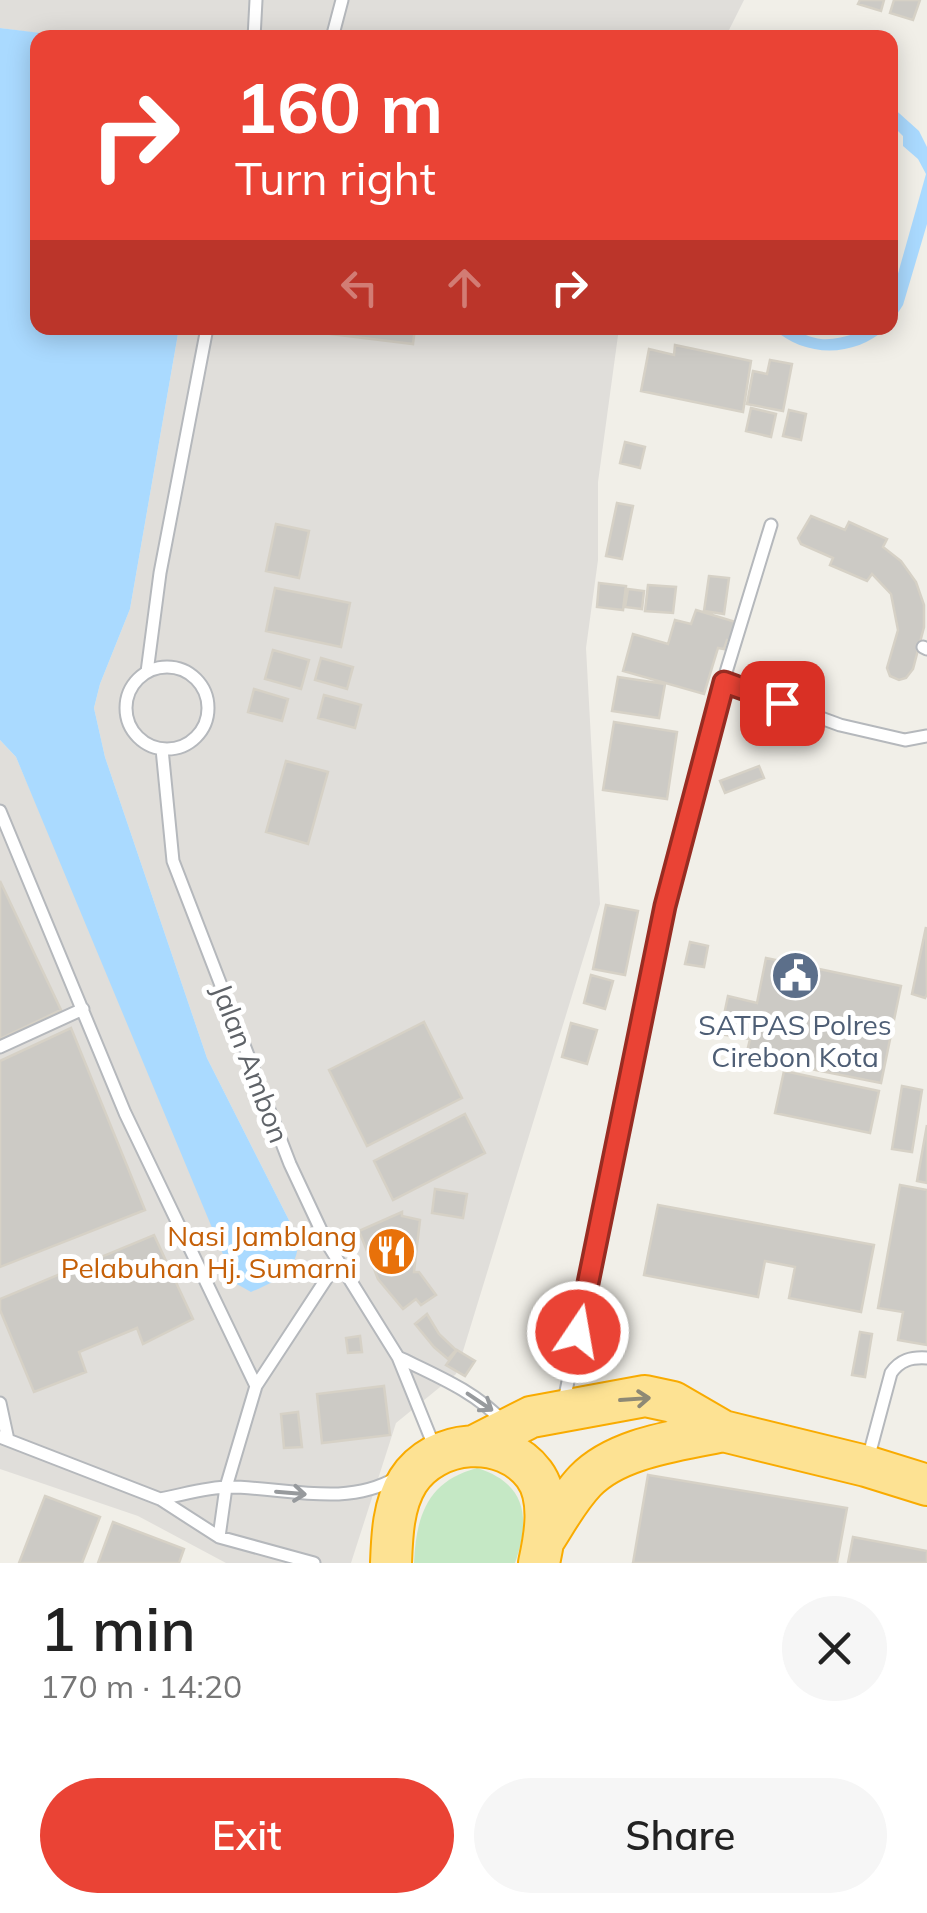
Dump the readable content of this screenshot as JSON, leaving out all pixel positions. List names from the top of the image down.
{
  "streets": {
    "lane": ["Jalan Ambon"]
  },
  "places": {
    "public building": ["SATPAS Polres Cirebon Kota"],
    "restaurant": ["Nasi Jamblang Pelabuhan Hj. Sumarni"]
  },
  "page": {
    "turn": ["160 m", "Turn right"],
    "heading": ["1 min", "170 m · 14:20"],
    "buttons": ["Exit", "Share"]
  }
}
